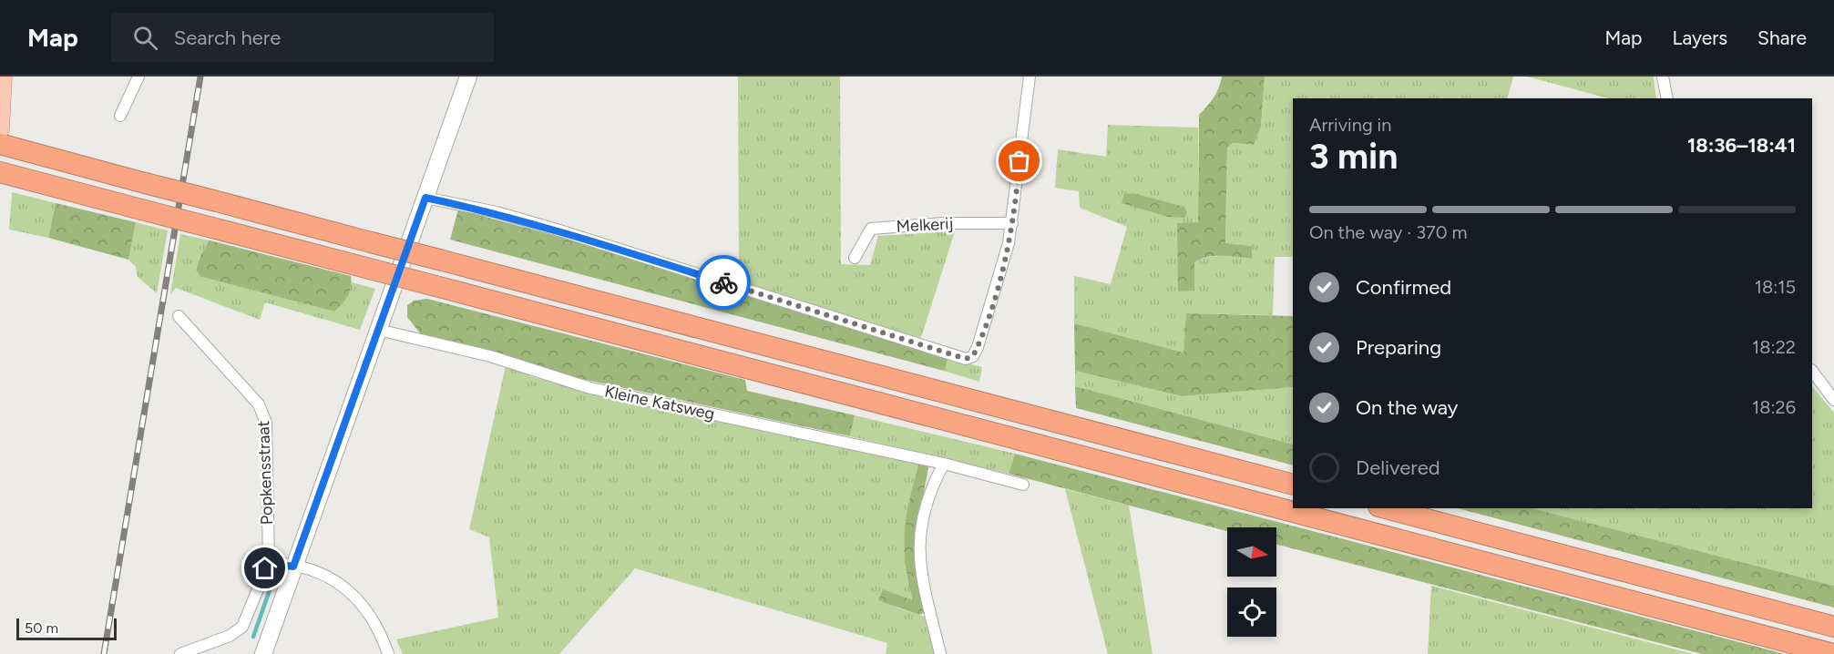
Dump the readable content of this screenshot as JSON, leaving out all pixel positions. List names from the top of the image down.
{
  "streets": {
    "street": ["Melkerij", "Kleine Katsweg", "Popkensstraat"]
  },
  "scale_bar": "50 m",
  "north": "right",
  "page": {
    "header": "Map",
    "search": "Search here",
    "nav": ["Map", "Layers", "Share"],
    "heading": ["3 min", "Arriving in", "18:36–18:41"],
    "bar": "On the way · 370 m",
    "list": [
      ["Confirmed", "18:15"],
      ["Preparing", "18:22"],
      ["On the way", "18:26"],
      "Delivered"
    ],
    "scale": "50 m"
  }
}
